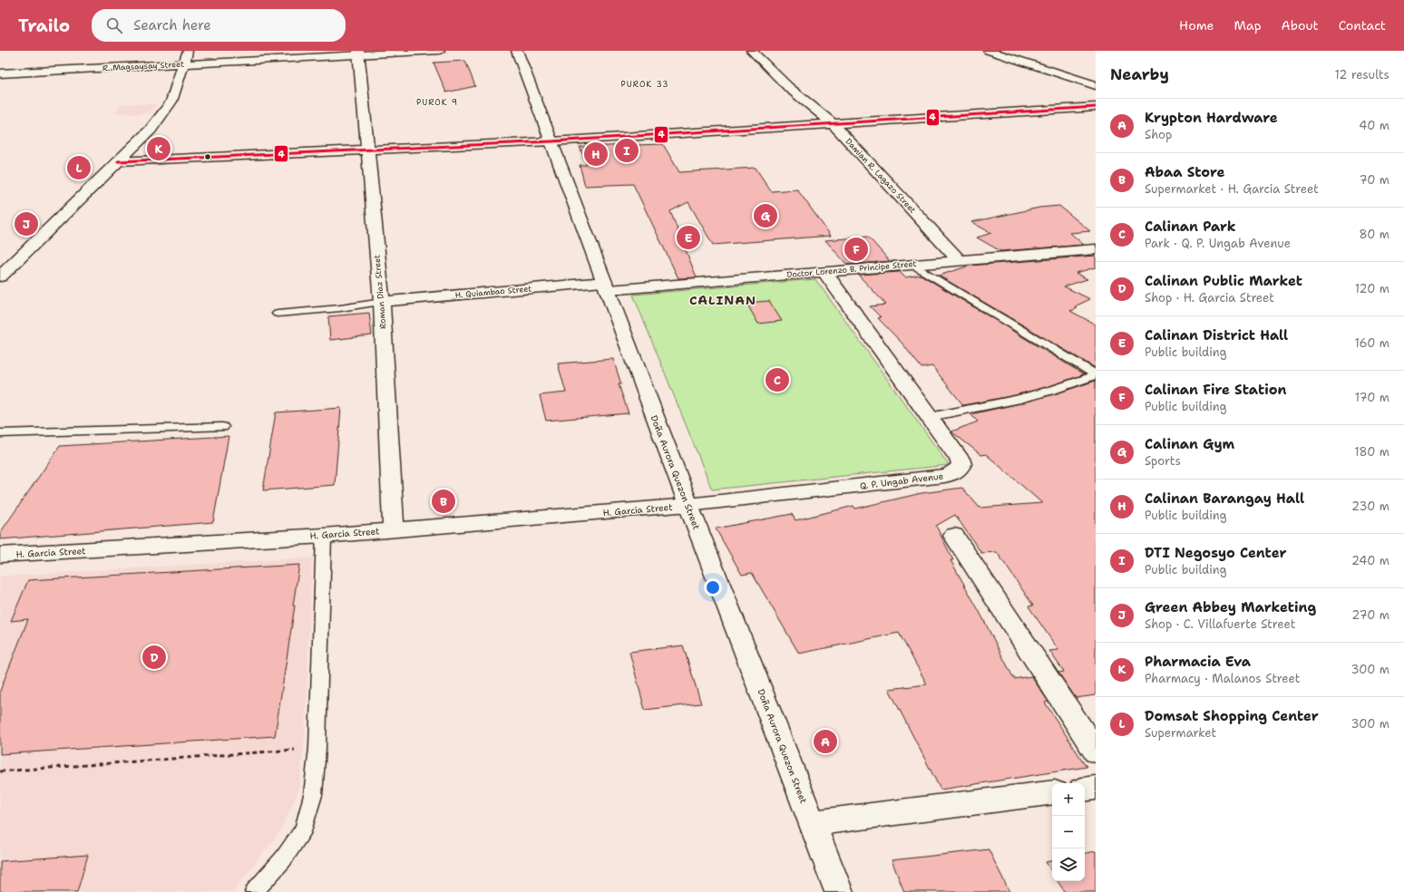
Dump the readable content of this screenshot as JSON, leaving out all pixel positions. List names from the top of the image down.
{
  "streets": {
    "street": [
      "R. Magsaysay Street",
      "Damian R. Lagazo Street",
      "Doctor Lorenzo B. Principe Street",
      "Roman Diaz Street",
      "H. Quiambao Street",
      "Doña Aurora Quezon Street",
      "Q. P. Ungab Avenue",
      "H. Garcia Street"
    ]
  },
  "crossings": [
    ["R. Magsaysay Street", "Roman Diaz Street"],
    ["Damian R. Lagazo Street", "Doctor Lorenzo B. Principe Street"],
    ["Doctor Lorenzo B. Principe Street", "H. Quiambao Street"],
    ["Doctor Lorenzo B. Principe Street", "Doña Aurora Quezon Street"],
    ["Doctor Lorenzo B. Principe Street", "Q. P. Ungab Avenue"],
    ["Roman Diaz Street", "H. Quiambao Street"],
    ["Roman Diaz Street", "H. Garcia Street"],
    ["H. Quiambao Street", "Doña Aurora Quezon Street"],
    ["Doña Aurora Quezon Street", "Q. P. Ungab Avenue"],
    ["Doña Aurora Quezon Street", "H. Garcia Street"],
    ["Q. P. Ungab Avenue", "H. Garcia Street"]
  ],
  "districts": ["PUROK 33", "PUROK 9", "CALINAN"],
  "lines": ["transit line 4"],
  "page": {
    "header": "Trailo",
    "search": "Search here",
    "nav": [
      "Home",
      "Map",
      "About",
      "Contact"
    ],
    "heading": ["Nearby", "12 results"],
    "list": [
      {
        "mark": "A",
        "name": "Krypton Hardware",
        "note": "Shop",
        "value": "40 m"
      },
      {
        "mark": "B",
        "name": "Abaa Store",
        "note": "Supermarket · H. Garcia Street",
        "value": "70 m"
      },
      {
        "mark": "C",
        "name": "Calinan Park",
        "note": "Park · Q. P. Ungab Avenue",
        "value": "80 m"
      },
      {
        "mark": "D",
        "name": "Calinan Public Market",
        "note": "Shop · H. Garcia Street",
        "value": "120 m"
      },
      {
        "mark": "E",
        "name": "Calinan District Hall",
        "note": "Public building",
        "value": "160 m"
      },
      {
        "mark": "F",
        "name": "Calinan Fire Station",
        "note": "Public building",
        "value": "170 m"
      },
      {
        "mark": "G",
        "name": "Calinan Gym",
        "note": "Sports",
        "value": "180 m"
      },
      {
        "mark": "H",
        "name": "Calinan Barangay Hall",
        "note": "Public building",
        "value": "230 m"
      },
      {
        "mark": "I",
        "name": "DTI Negosyo Center",
        "note": "Public building",
        "value": "240 m"
      },
      {
        "mark": "J",
        "name": "Green Abbey Marketing",
        "note": "Shop · C. Villafuerte Street",
        "value": "270 m"
      },
      {
        "mark": "K",
        "name": "Pharmacia Eva",
        "note": "Pharmacy · Malanos Street",
        "value": "300 m"
      },
      {
        "mark": "L",
        "name": "Domsat Shopping Center",
        "note": "Supermarket",
        "value": "300 m"
      }
    ],
    "pins": [
      "K",
      "I",
      "H",
      "L",
      "G",
      "J",
      "E",
      "F",
      "C",
      "B",
      "D",
      "A"
    ],
    "map_buttons": ["+", "−"]
  }
}
